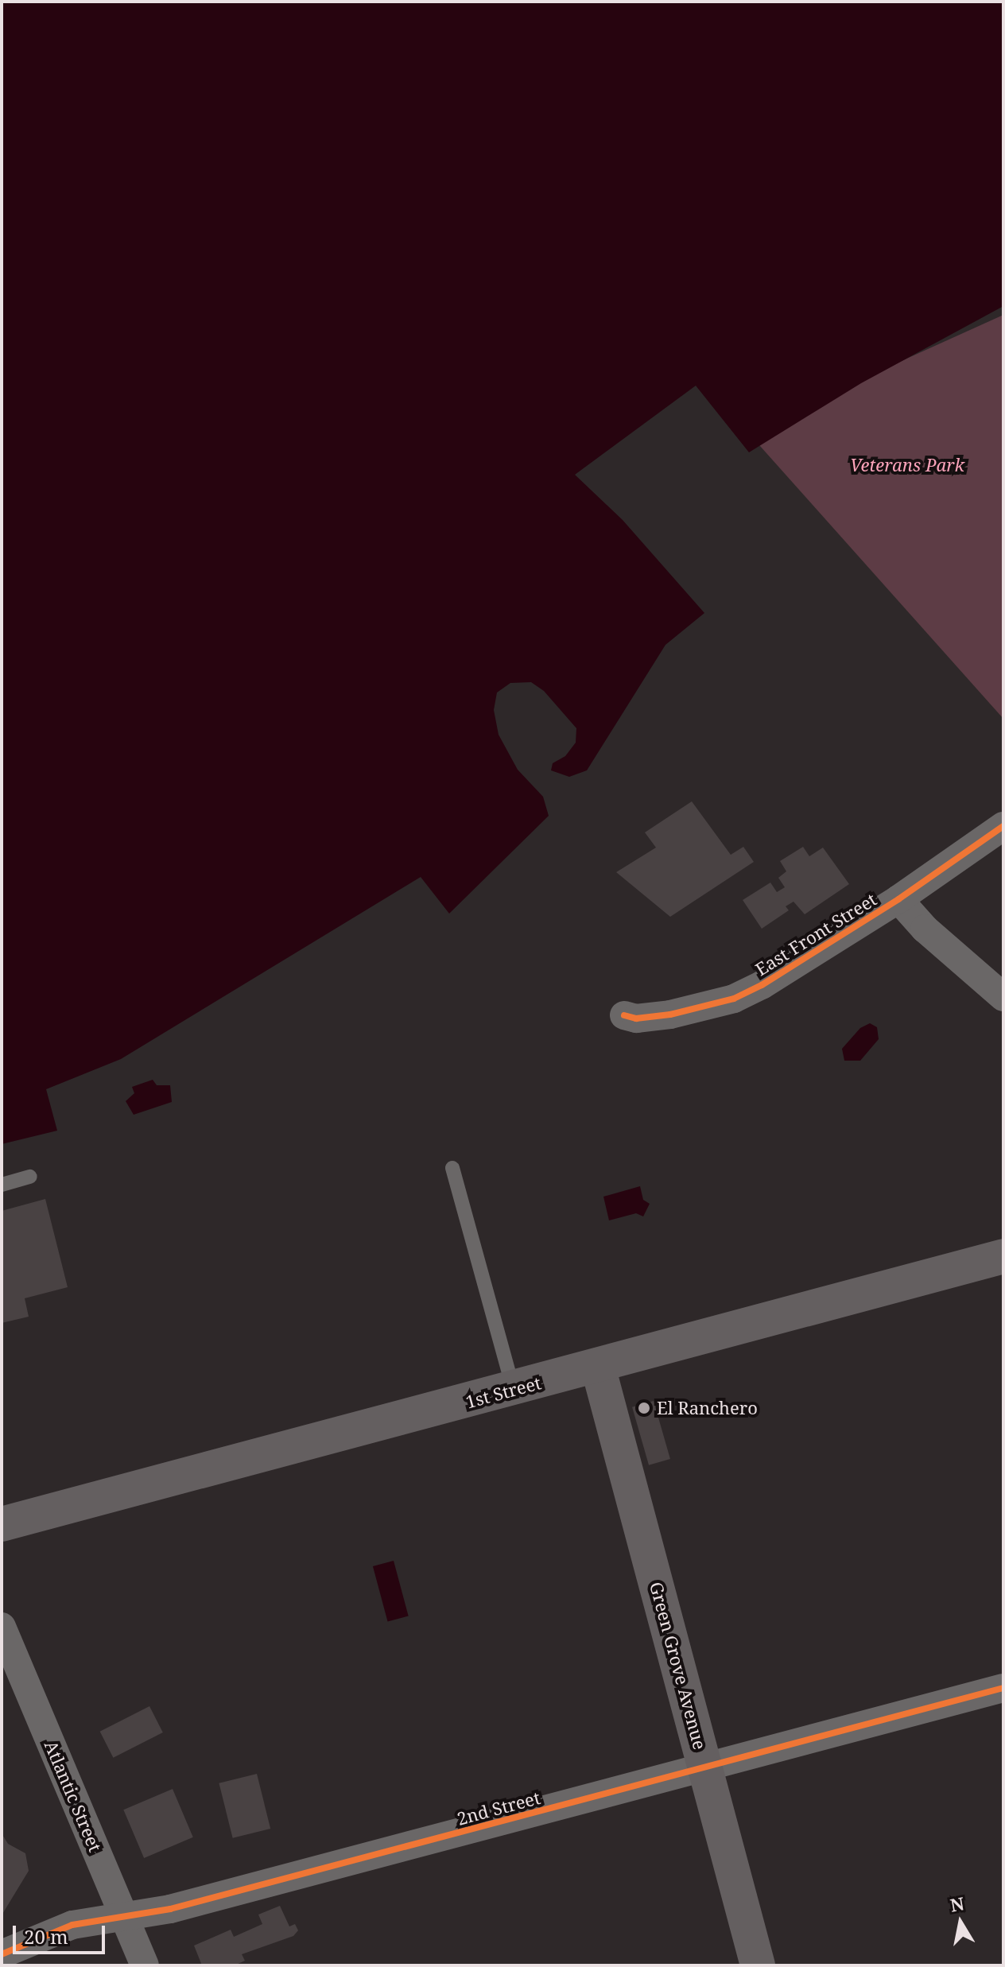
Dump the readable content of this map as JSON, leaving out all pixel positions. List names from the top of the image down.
{
  "streets": {
    "main road": ["1st Street", "Green Grove Avenue"],
    "street": ["East Front Street", "Atlantic Street", "2nd Street"]
  },
  "crossings": [
    ["1st Street", "Green Grove Avenue"],
    ["Green Grove Avenue", "2nd Street"],
    ["Atlantic Street", "2nd Street"]
  ],
  "parks": ["Veterans Park"],
  "places": ["El Ranchero"],
  "scale_bar": "20 m",
  "north": "top"
}
